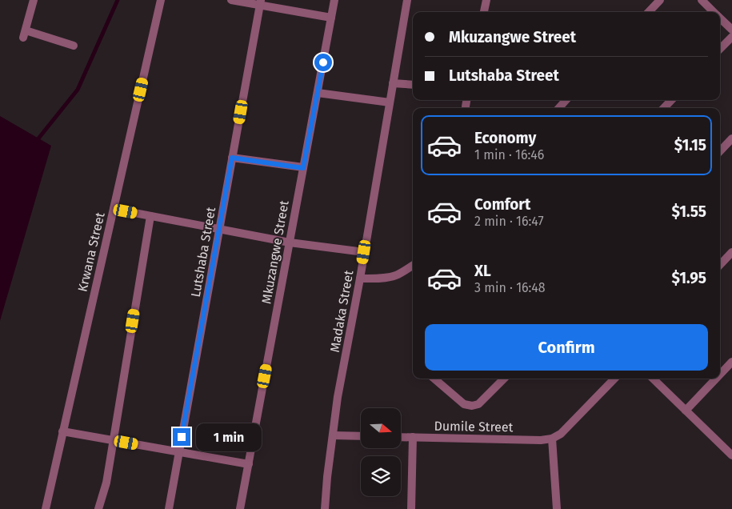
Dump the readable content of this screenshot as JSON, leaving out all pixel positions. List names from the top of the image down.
{
  "streets": {
    "street": [
      "Krwana Street",
      "Lutshaba Street",
      "Mkuzangwe Street",
      "Madaka Street",
      "Dumile Street"
    ]
  },
  "north": "right",
  "page": {
    "banner": ["Mkuzangwe Street", "Lutshaba Street"],
    "list": [
      {
        "name": "Economy",
        "note": "1 min · 16:46",
        "value": "$1.15"
      },
      {
        "name": "Comfort",
        "note": "2 min · 16:47",
        "value": "$1.55"
      },
      {
        "name": "XL",
        "note": "3 min · 16:48",
        "value": "$1.95"
      }
    ],
    "buttons": "Confirm",
    "bubble": "1 min"
  }
}
